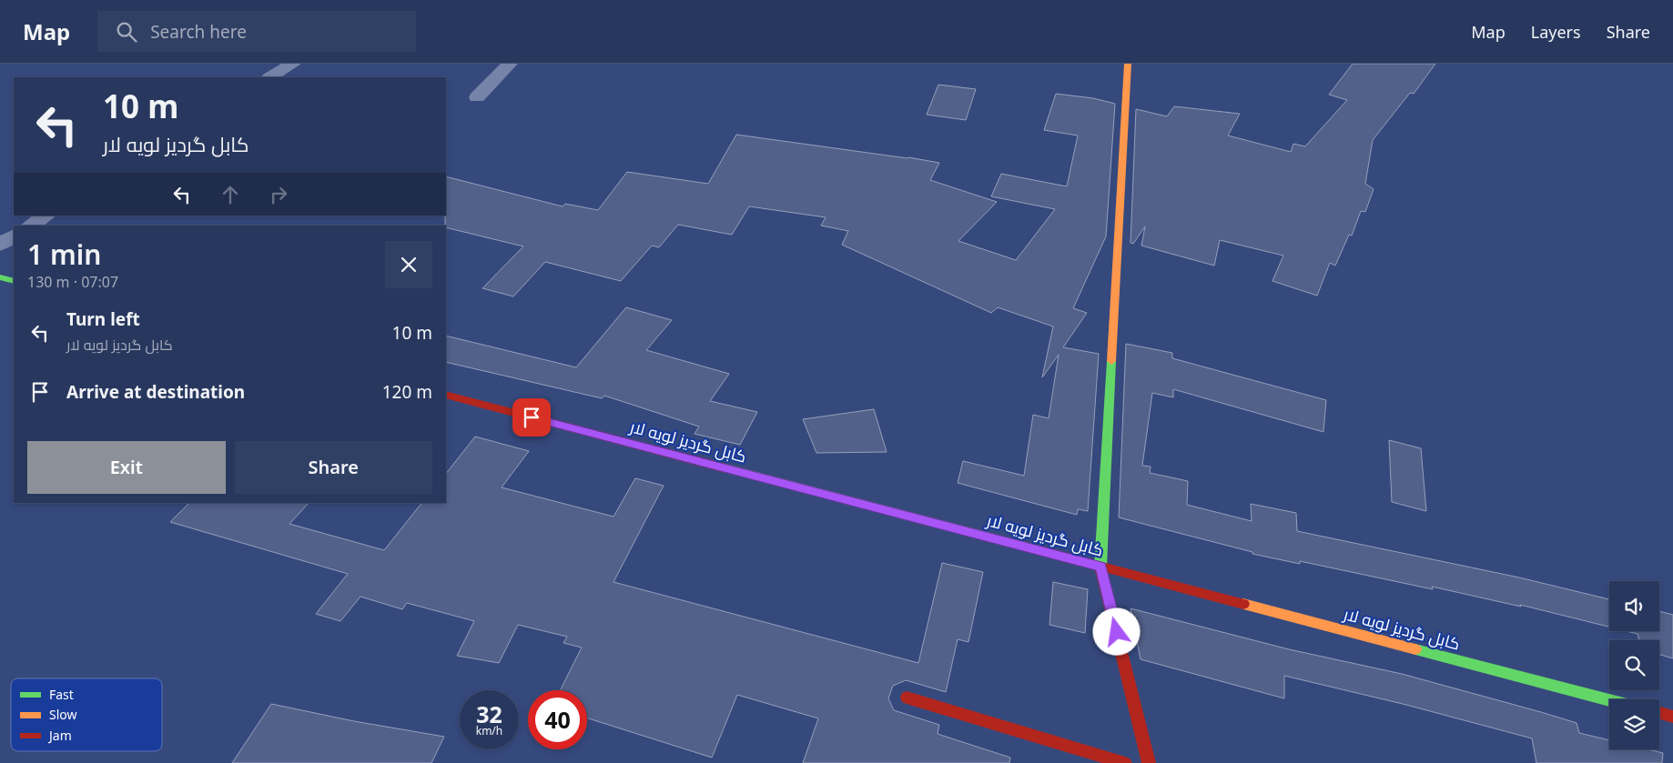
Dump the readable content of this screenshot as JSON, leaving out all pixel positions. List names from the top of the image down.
{
  "streets": {
    "main road": ["کابل گردیز لویه لار"]
  },
  "legend": ["Fast", "Slow", "Jam"],
  "page": {
    "header": "Map",
    "search": "Search here",
    "nav": ["Map", "Layers", "Share"],
    "turn": ["10 m", "کابل گردیز لویه لار"],
    "heading": ["1 min", "130 m · 07:07"],
    "list": [
      {
        "name": "Turn left",
        "note": "کابل گردیز لویه لار",
        "value": "10 m"
      },
      {
        "name": "Arrive at destination",
        "value": "120 m"
      }
    ],
    "buttons": ["Exit", "Share"],
    "speed": "32 km/h",
    "limit": "40"
  }
}
